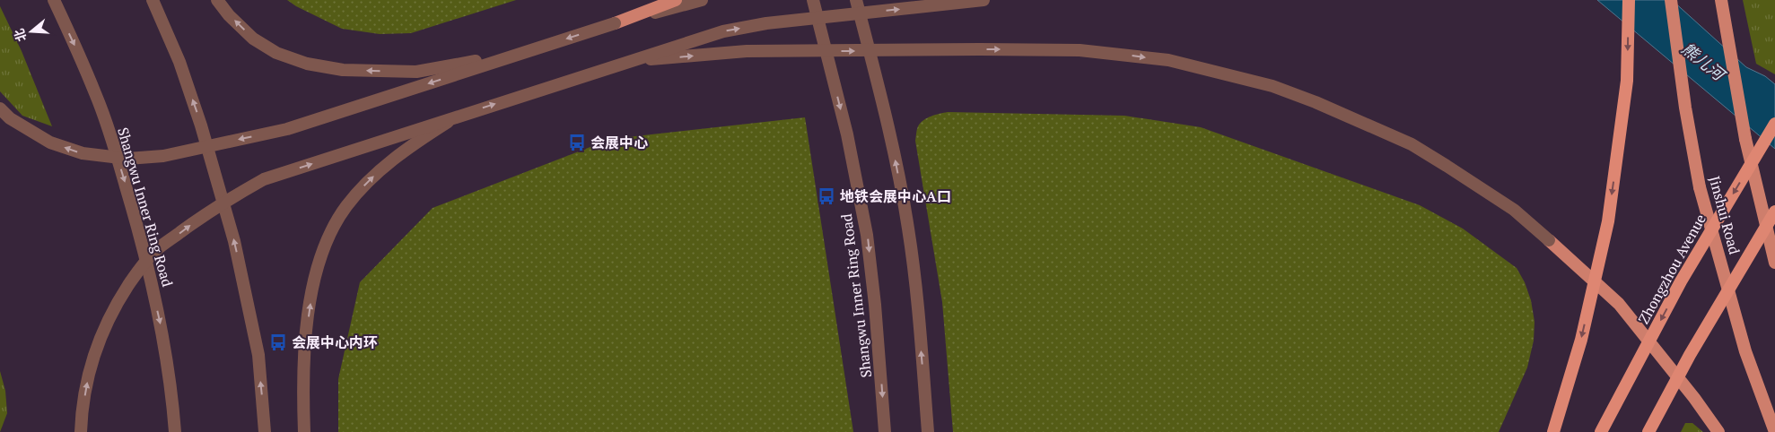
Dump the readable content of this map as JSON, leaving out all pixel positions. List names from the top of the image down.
{
  "streets": {
    "highway": ["Zhongzhou Avenue"],
    "main road": ["Jinshui Road"],
    "street": ["Shangwu Inner Ring Road"]
  },
  "water": ["熊儿河"],
  "places": {
    "bus stop": ["会展中心", "地铁会展中心A口", "会展中心内环"]
  },
  "north": "left"
}
